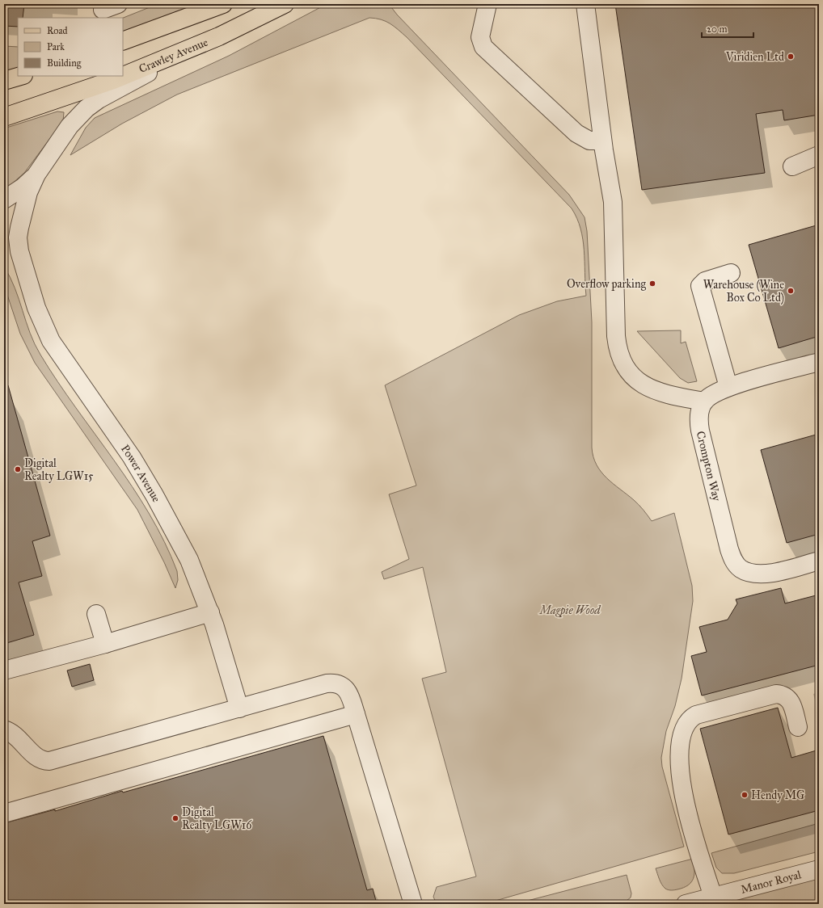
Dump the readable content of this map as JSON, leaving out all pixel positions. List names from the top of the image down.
{
  "streets": {
    "main road": ["Crawley Avenue"],
    "street": ["Crompton Way", "Power Avenue", "Manor Royal"]
  },
  "parks": ["Magpie Wood"],
  "places": [
    "Viridien Ltd",
    "Overflow parking",
    "Warehouse (Wine Box Co Ltd)",
    "Digital Realty LGW15",
    "Hendy MG",
    "Digital Realty LGW16"
  ],
  "legend": ["Road", "Park", "Building"],
  "scale_bar": "20 m"
}
